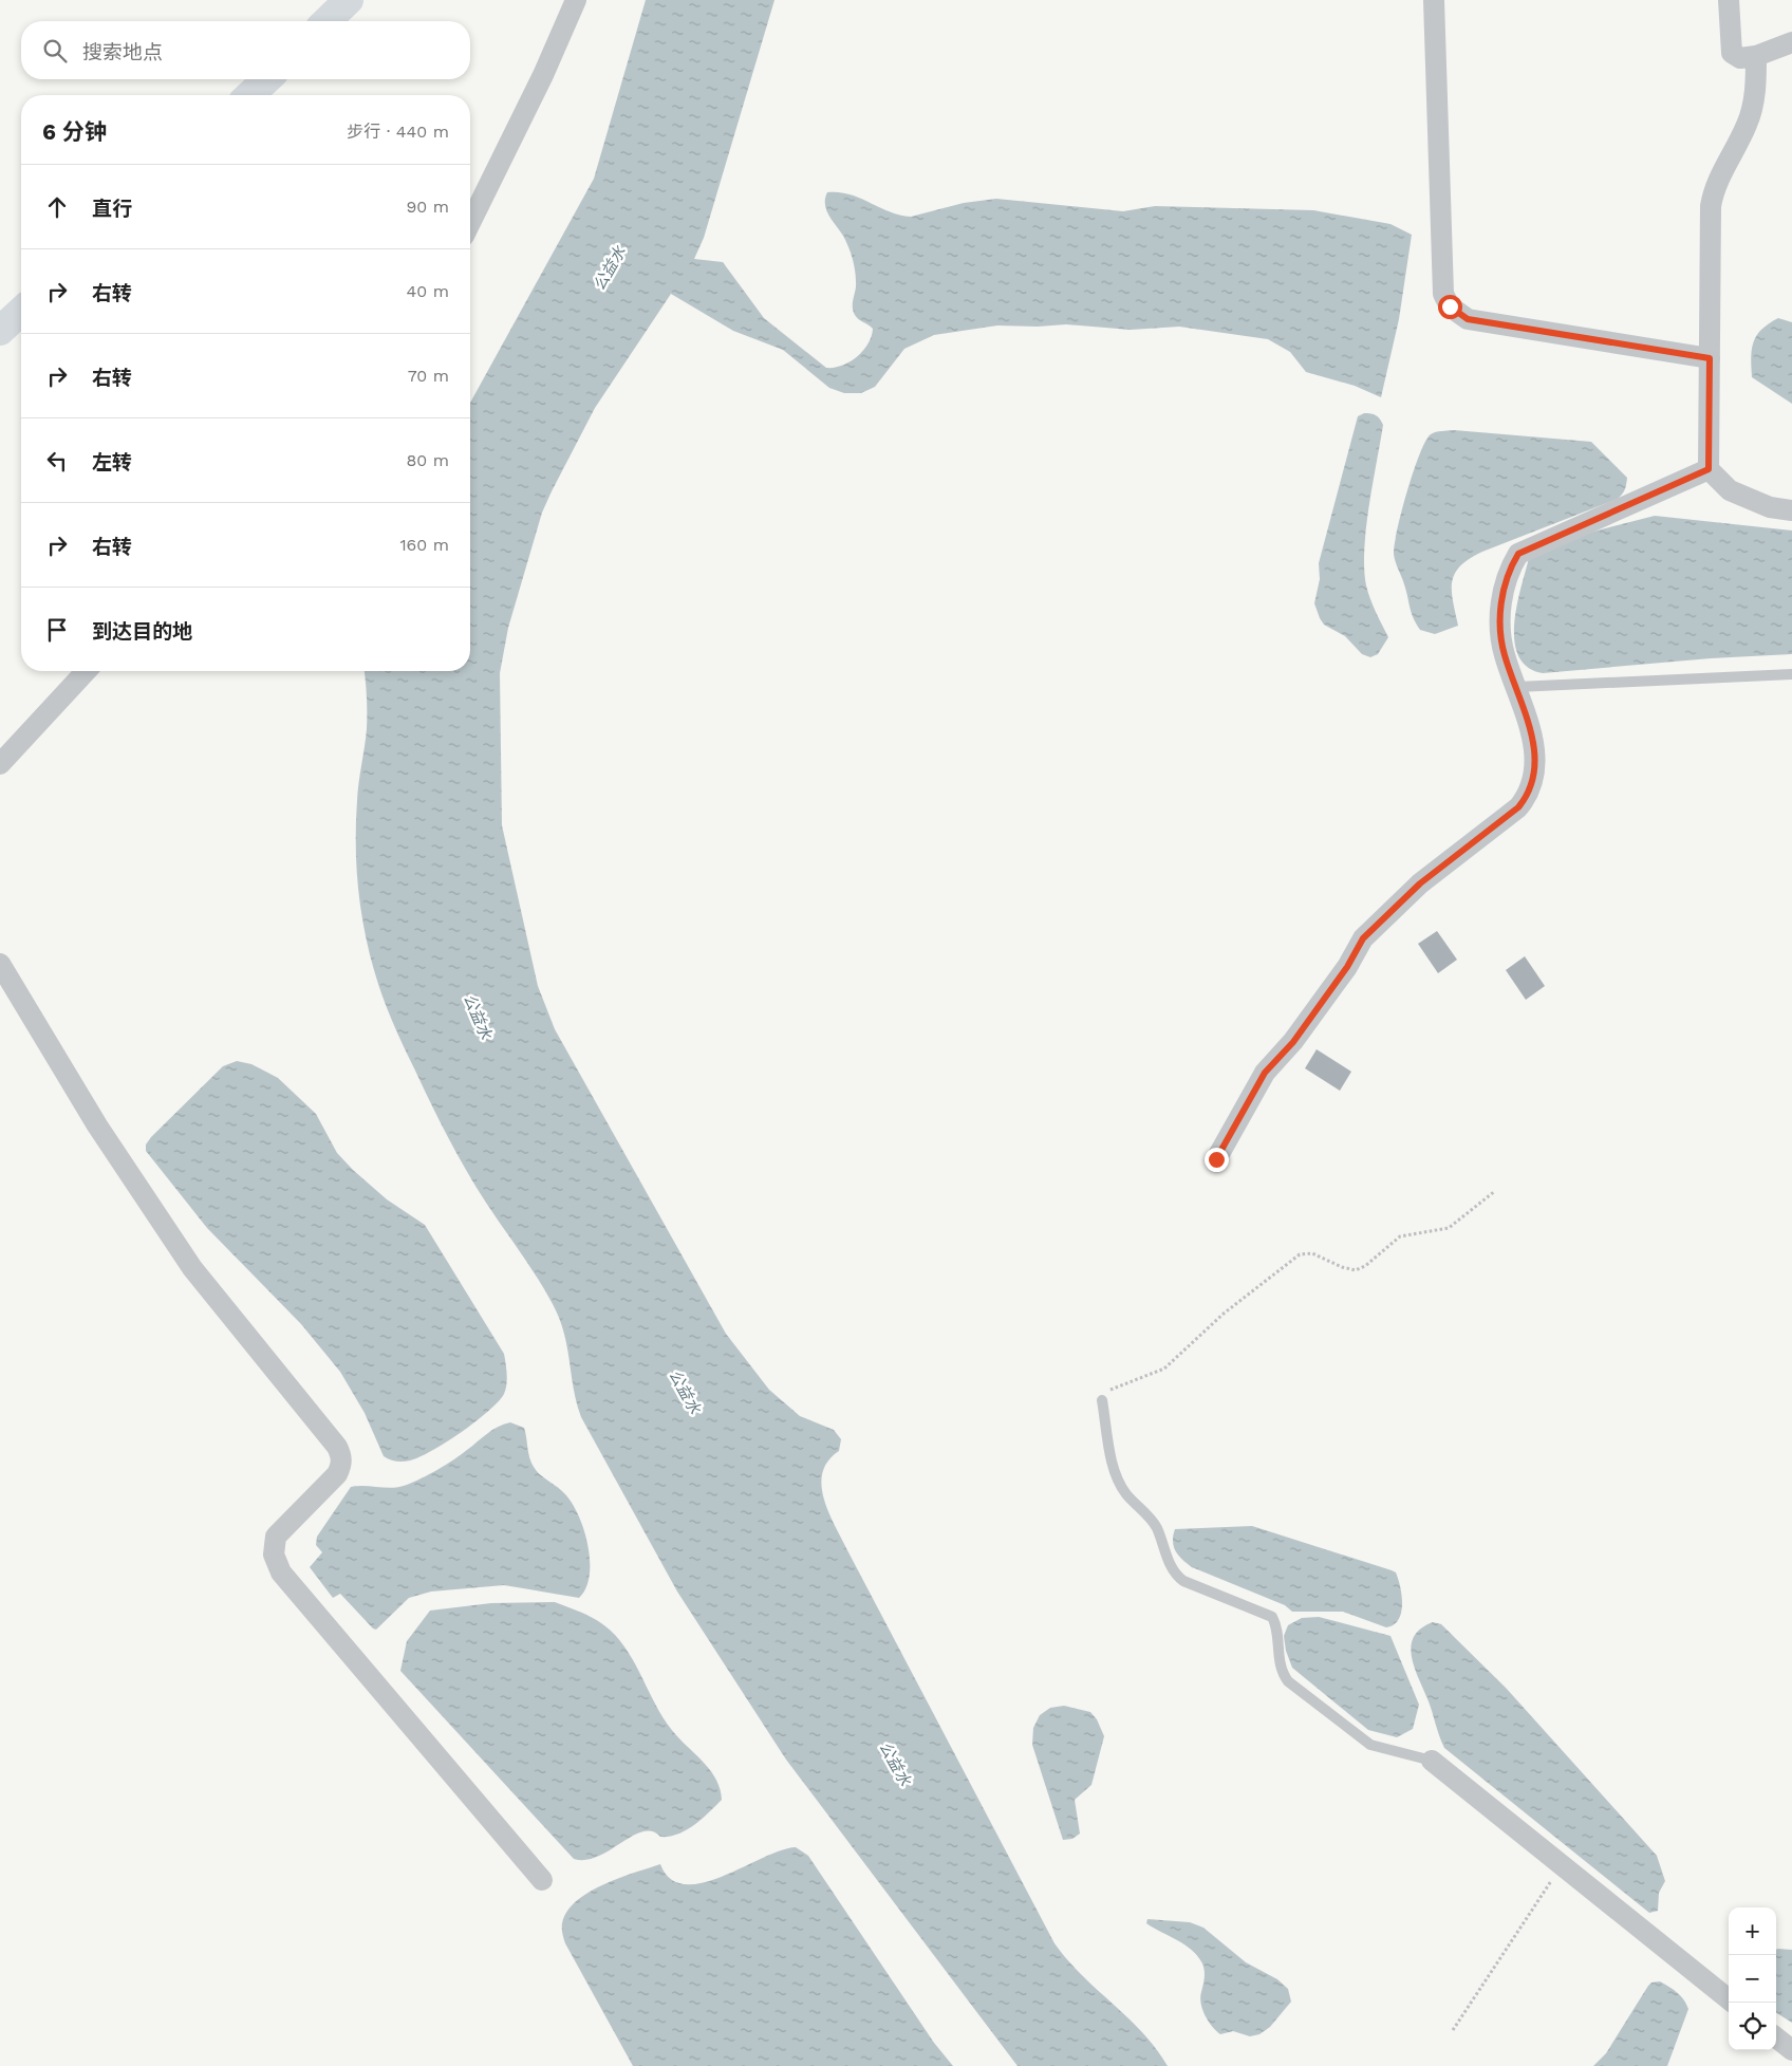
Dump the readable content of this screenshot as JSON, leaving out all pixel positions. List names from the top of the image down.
{
  "water": ["公益水"],
  "page": {
    "search": "搜索地点",
    "heading": ["6 分钟", "步行 · 440 m"],
    "list": [
      ["直行", "90 m"],
      ["右转", "40 m"],
      ["右转", "70 m"],
      ["左转", "80 m"],
      ["右转", "160 m"],
      "到达目的地"
    ],
    "map_buttons": ["+", "−"]
  }
}
